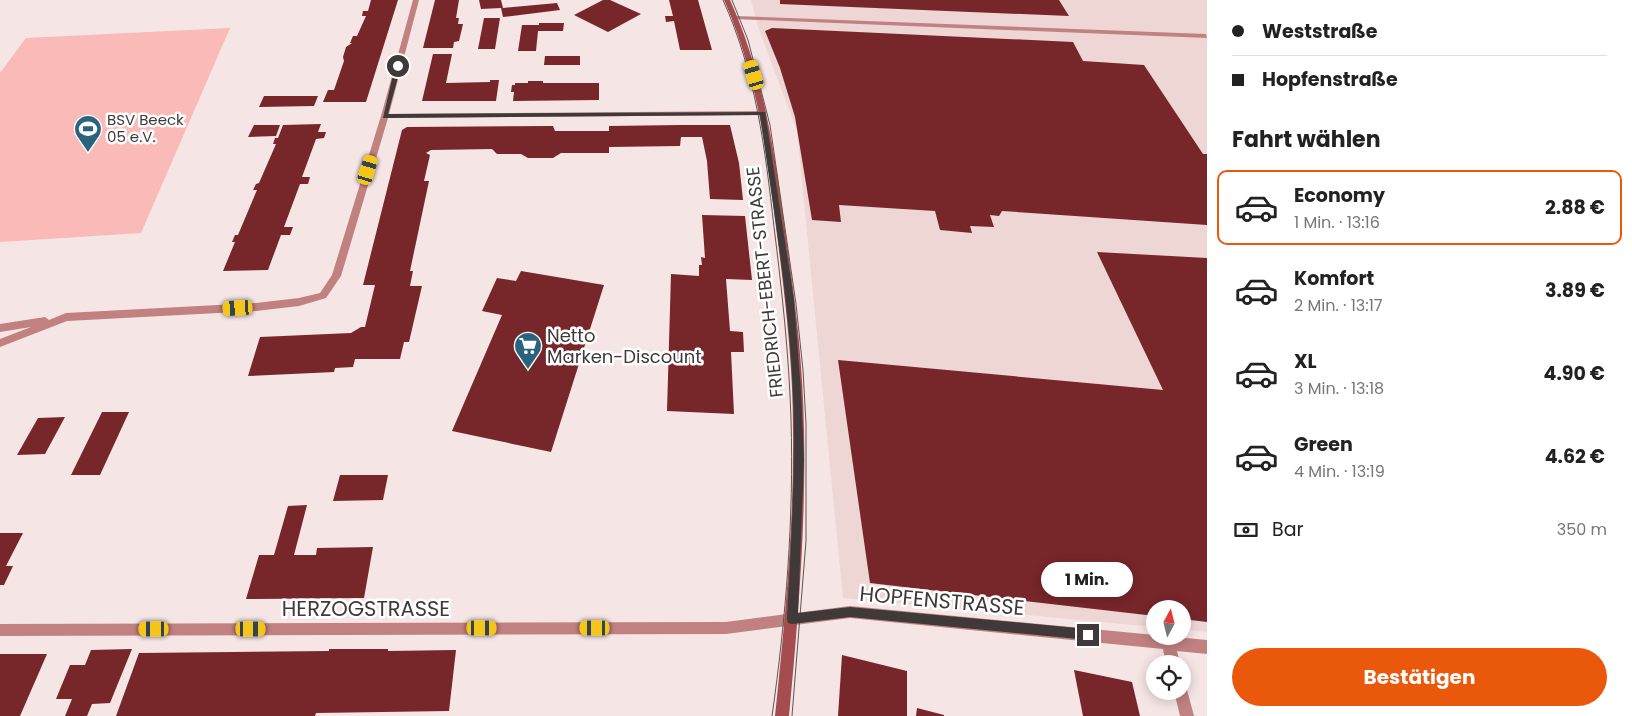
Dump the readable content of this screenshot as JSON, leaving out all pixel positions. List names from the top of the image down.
{
  "streets": {
    "main road": ["FRIEDRICH-EBERT-STRASSE"],
    "street": ["HOPFENSTRASSE", "HERZOGSTRASSE"]
  },
  "crossings": [
    ["FRIEDRICH-EBERT-STRASSE", "HOPFENSTRASSE"],
    ["FRIEDRICH-EBERT-STRASSE", "HERZOGSTRASSE"],
    ["HOPFENSTRASSE", "HERZOGSTRASSE"]
  ],
  "places": {
    "sports": ["BSV Beeck 05 e.V."],
    "supermarket": ["Netto Marken-Discount"]
  },
  "north": "top",
  "page": {
    "banner": ["Weststraße", "Hopfenstraße"],
    "heading": "Fahrt wählen",
    "list": [
      {
        "name": "Economy",
        "note": "1 Min. · 13:16",
        "value": "2.88 €"
      },
      {
        "name": "Komfort",
        "note": "2 Min. · 13:17",
        "value": "3.89 €"
      },
      {
        "name": "XL",
        "note": "3 Min. · 13:18",
        "value": "4.90 €"
      },
      {
        "name": "Green",
        "note": "4 Min. · 13:19",
        "value": "4.62 €"
      }
    ],
    "pay": ["Bar", "350 m"],
    "bubble": "1 Min.",
    "buttons": "Bestätigen"
  }
}
